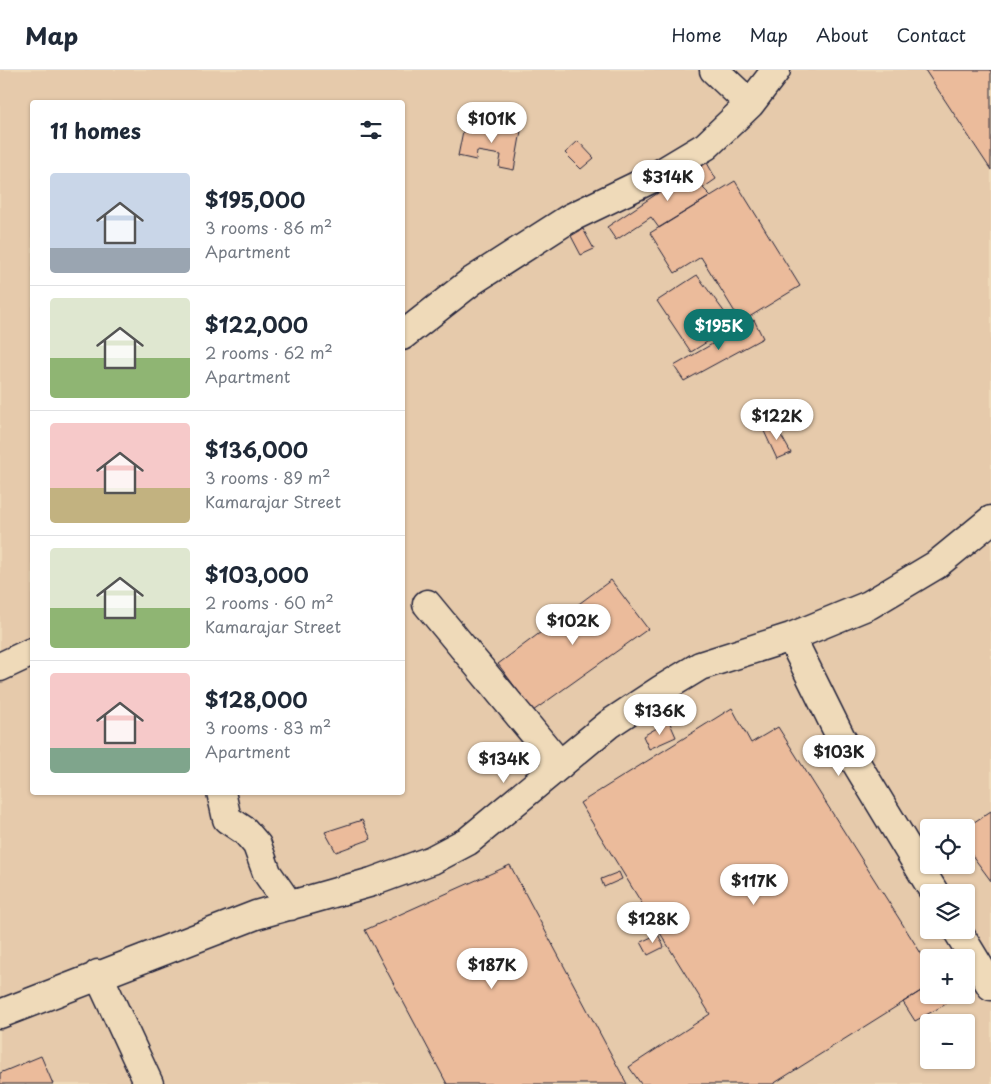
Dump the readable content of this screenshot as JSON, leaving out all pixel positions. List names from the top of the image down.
{
  "page": {
    "header": "Map",
    "nav": [
      "Home",
      "Map",
      "About",
      "Contact"
    ],
    "heading": "11 homes",
    "price": [
      "$101K",
      "$314K",
      "$195K",
      "$122K",
      "$102K",
      "$136K",
      "$103K",
      "$134K",
      "$117K",
      "$128K",
      "$187K"
    ],
    "list": [
      {
        "name": "$195,000",
        "note": "3 rooms · 86 m² · Apartment"
      },
      {
        "name": "$122,000",
        "note": "2 rooms · 62 m² · Apartment"
      },
      {
        "name": "$136,000",
        "note": "3 rooms · 89 m² · Kamarajar Street"
      },
      {
        "name": "$103,000",
        "note": "2 rooms · 60 m² · Kamarajar Street"
      },
      {
        "name": "$128,000",
        "note": "3 rooms · 83 m² · Apartment"
      }
    ],
    "map_buttons": ["+", "−"]
  }
}
